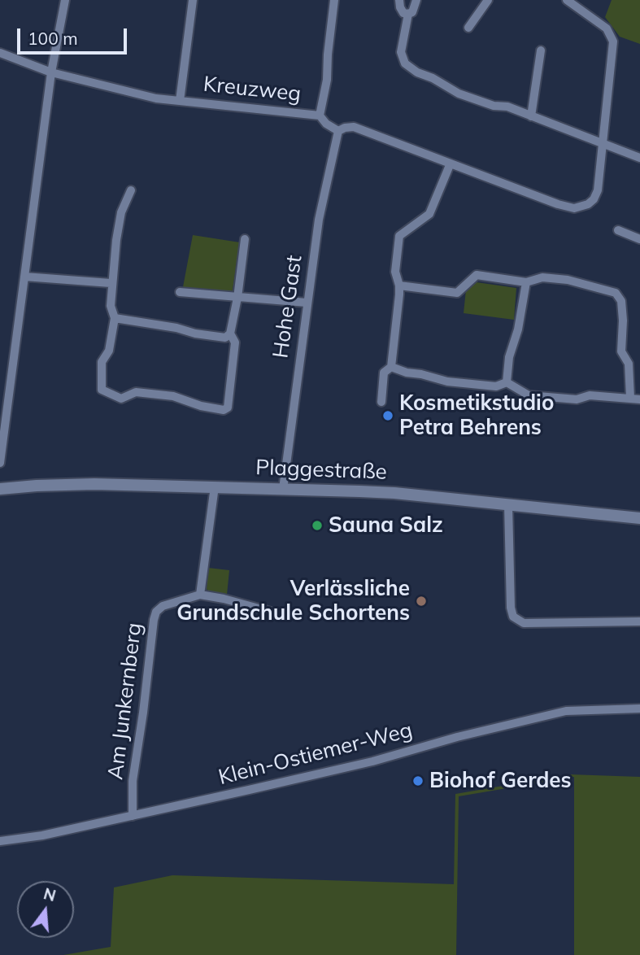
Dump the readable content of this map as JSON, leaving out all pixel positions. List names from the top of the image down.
{
  "streets": {
    "street": [
      "Kreuzweg",
      "Hohe Gast",
      "Plaggestraße",
      "Am Junkernberg",
      "Klein-Ostiemer-Weg"
    ]
  },
  "crossings": [
    ["Kreuzweg", "Hohe Gast"],
    ["Hohe Gast", "Plaggestraße"],
    ["Am Junkernberg", "Klein-Ostiemer-Weg"]
  ],
  "places": [
    "Kosmetikstudio Petra Behrens",
    "Sauna Salz",
    "Verlässliche Grundschule Schortens",
    "Biohof Gerdes"
  ],
  "scale_bar": "100 m",
  "north": "top"
}
